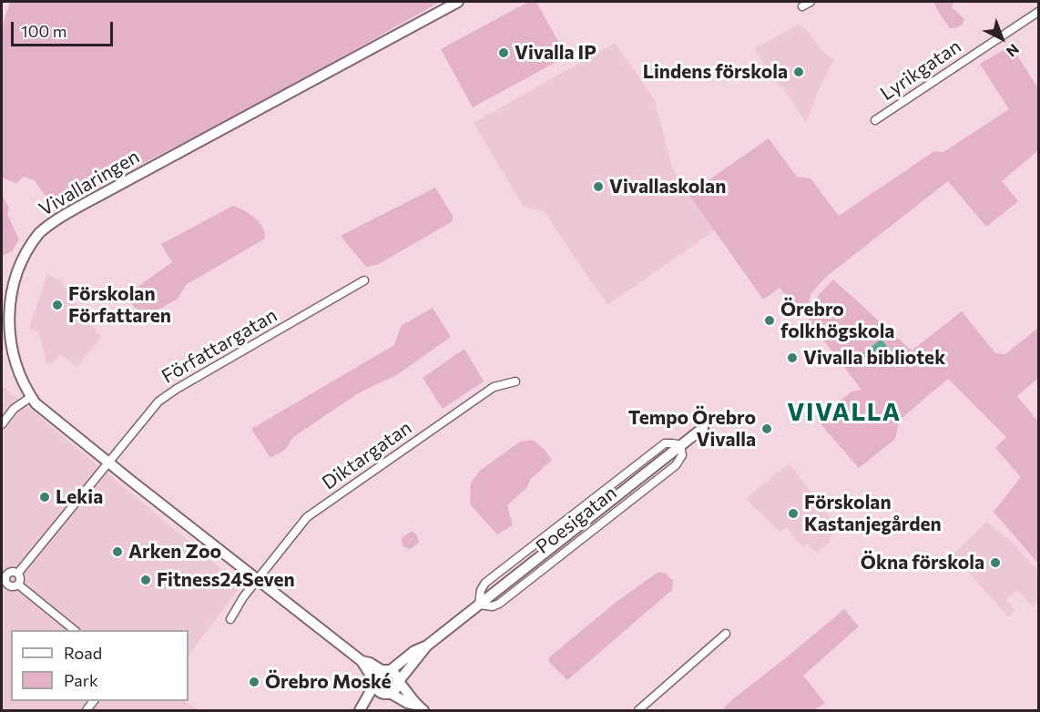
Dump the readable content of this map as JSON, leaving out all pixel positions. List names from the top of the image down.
{
  "streets": {
    "street": [
      "Lyrikgatan",
      "Vivallaringen",
      "Författargatan",
      "Diktargatan",
      "Poesigatan"
    ]
  },
  "crossings": [
    ["Vivallaringen", "Författargatan"],
    ["Vivallaringen", "Diktargatan"],
    ["Vivallaringen", "Poesigatan"]
  ],
  "districts": ["VIVALLA"],
  "places": [
    "Vivalla IP",
    "Lindens förskola",
    "Vivallaskolan",
    "Förskolan Författaren",
    "Örebro folkhögskola",
    "Vivalla bibliotek",
    "Tempo Örebro Vivalla",
    "Lekia",
    "Förskolan Kastanjegården",
    "Arken Zoo",
    "Ökna förskola",
    "Fitness24Seven",
    "Örebro Moské"
  ],
  "legend": ["Road", "Park"],
  "scale_bar": "100 m",
  "north": "bottom right"
}
